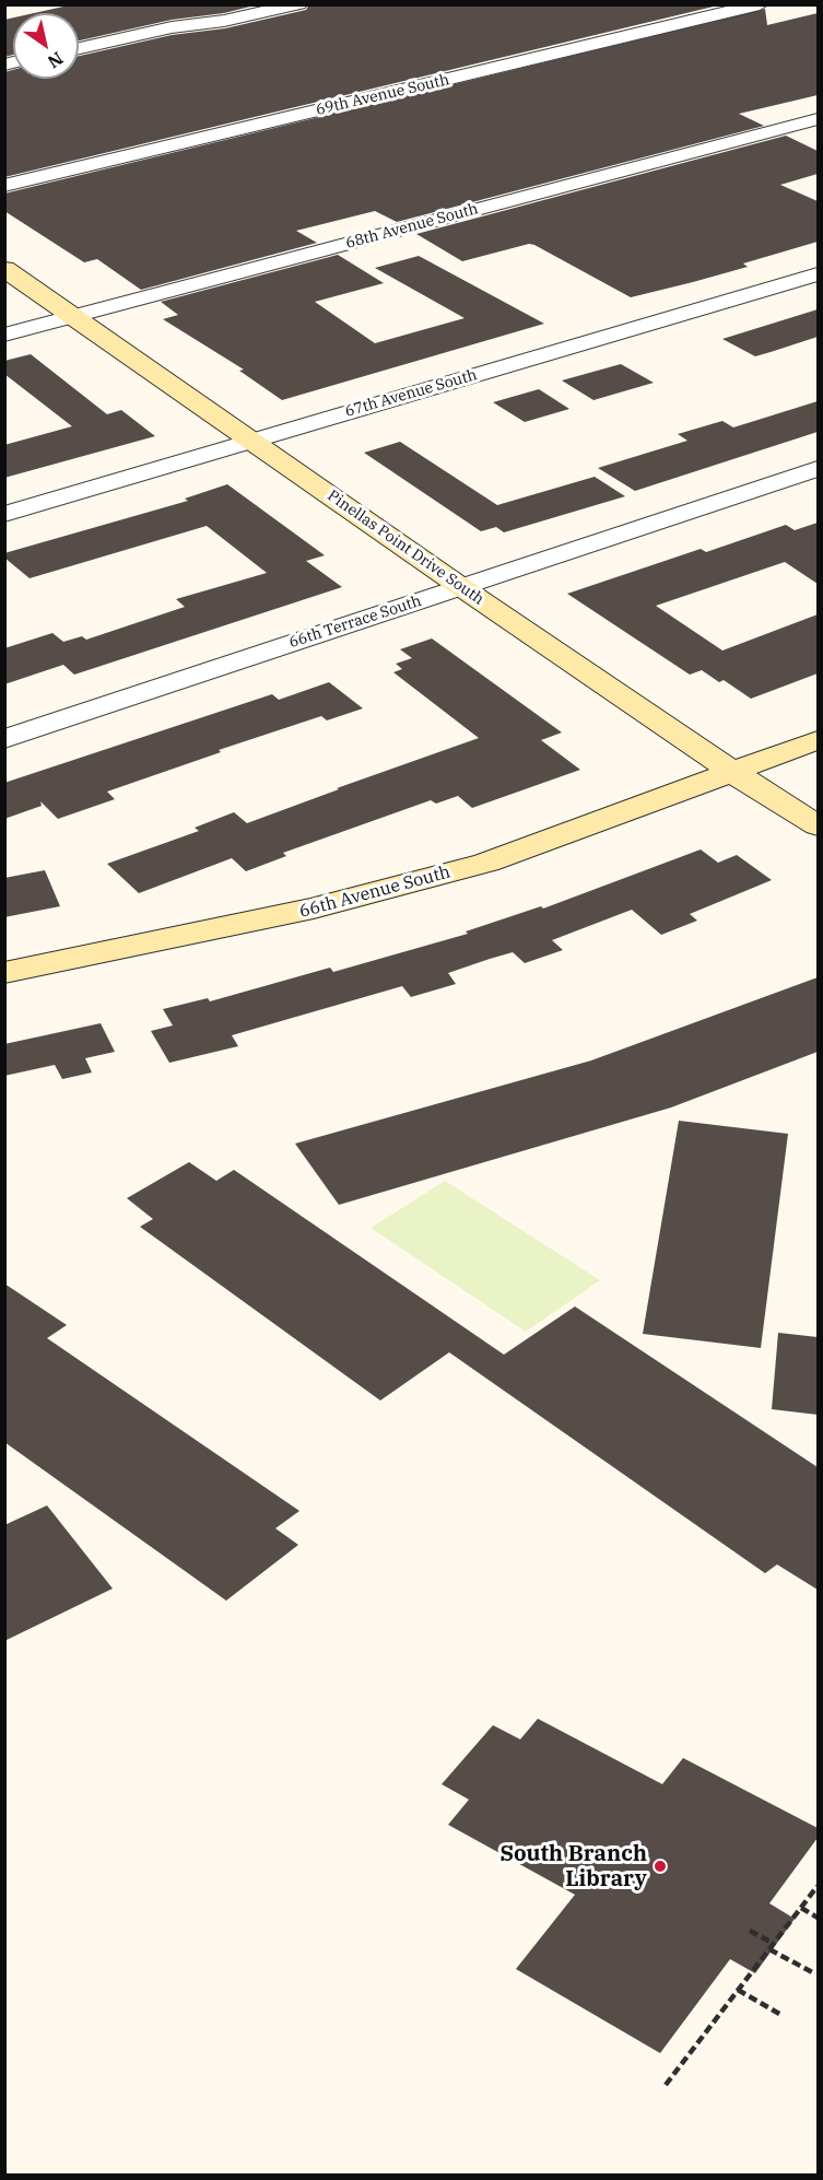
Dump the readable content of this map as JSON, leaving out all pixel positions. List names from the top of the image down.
{
  "streets": {
    "street": [
      "69th Avenue South",
      "68th Avenue South",
      "67th Avenue South",
      "Pinellas Point Drive South",
      "66th Terrace South",
      "66th Avenue South"
    ]
  },
  "crossings": [
    ["68th Avenue South", "Pinellas Point Drive South"],
    ["67th Avenue South", "Pinellas Point Drive South"],
    ["Pinellas Point Drive South", "66th Terrace South"],
    ["Pinellas Point Drive South", "66th Avenue South"]
  ],
  "places": ["South Branch Library"],
  "north": "bottom right"
}
